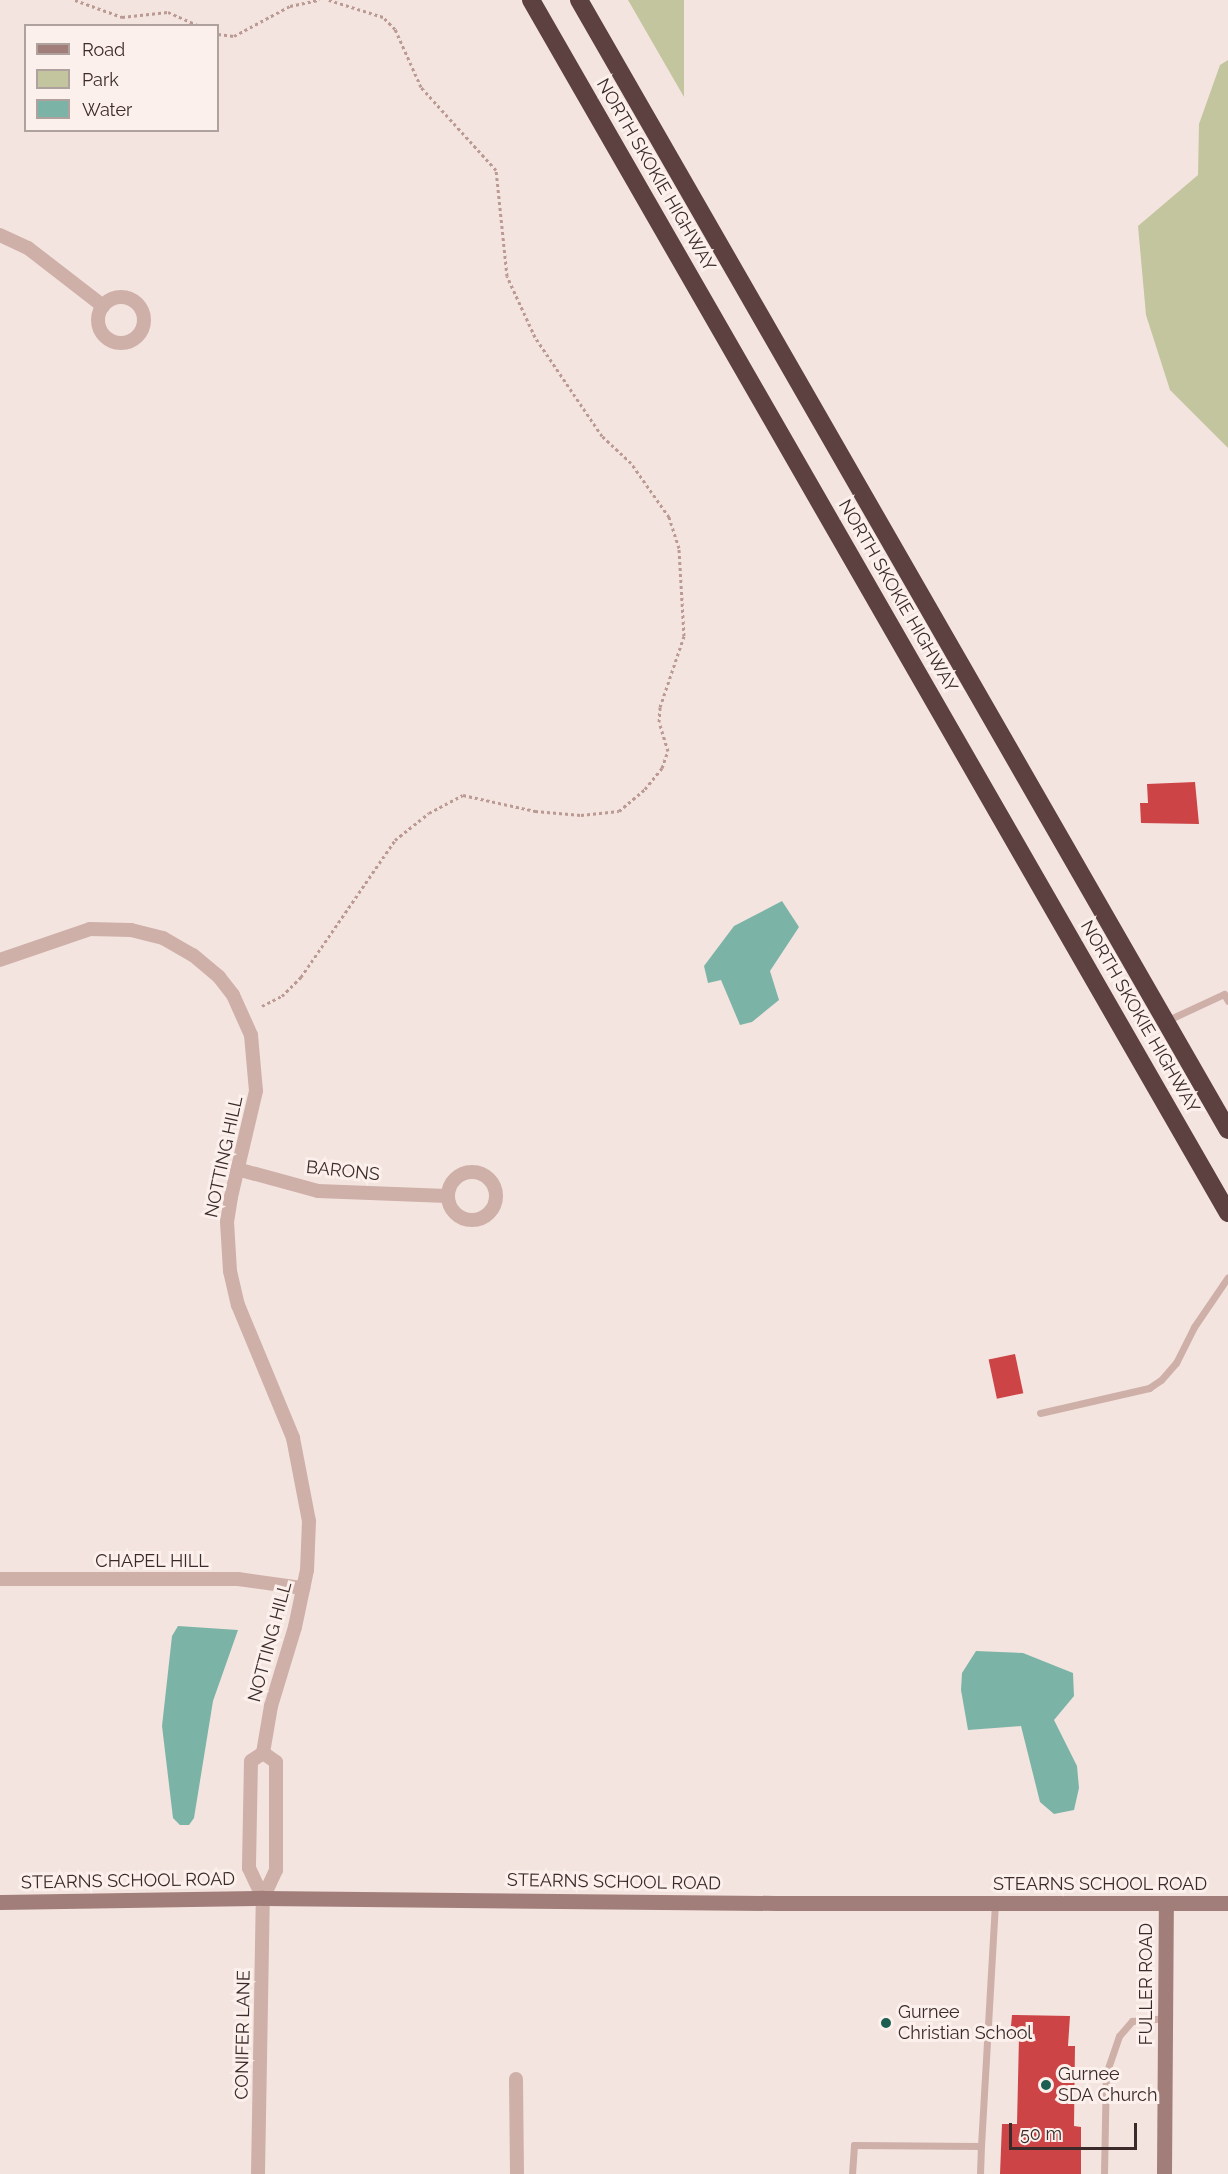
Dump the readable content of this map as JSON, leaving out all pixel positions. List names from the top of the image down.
{
  "streets": {
    "highway": ["NORTH SKOKIE HIGHWAY"],
    "main road": ["STEARNS SCHOOL ROAD", "FULLER ROAD"],
    "street": [
      "NOTTING HILL",
      "BARONS",
      "CHAPEL HILL",
      "CONIFER LANE"
    ]
  },
  "crossings": [
    ["NOTTING HILL", "BARONS"],
    ["NOTTING HILL", "CHAPEL HILL"],
    ["NOTTING HILL", "STEARNS SCHOOL ROAD"],
    ["NOTTING HILL", "CONIFER LANE"],
    ["STEARNS SCHOOL ROAD", "FULLER ROAD"],
    ["STEARNS SCHOOL ROAD", "CONIFER LANE"]
  ],
  "places": ["Gurnee Christian School", "Gurnee SDA Church"],
  "legend": ["Road", "Park", "Water"],
  "scale_bar": "50 m"
}
